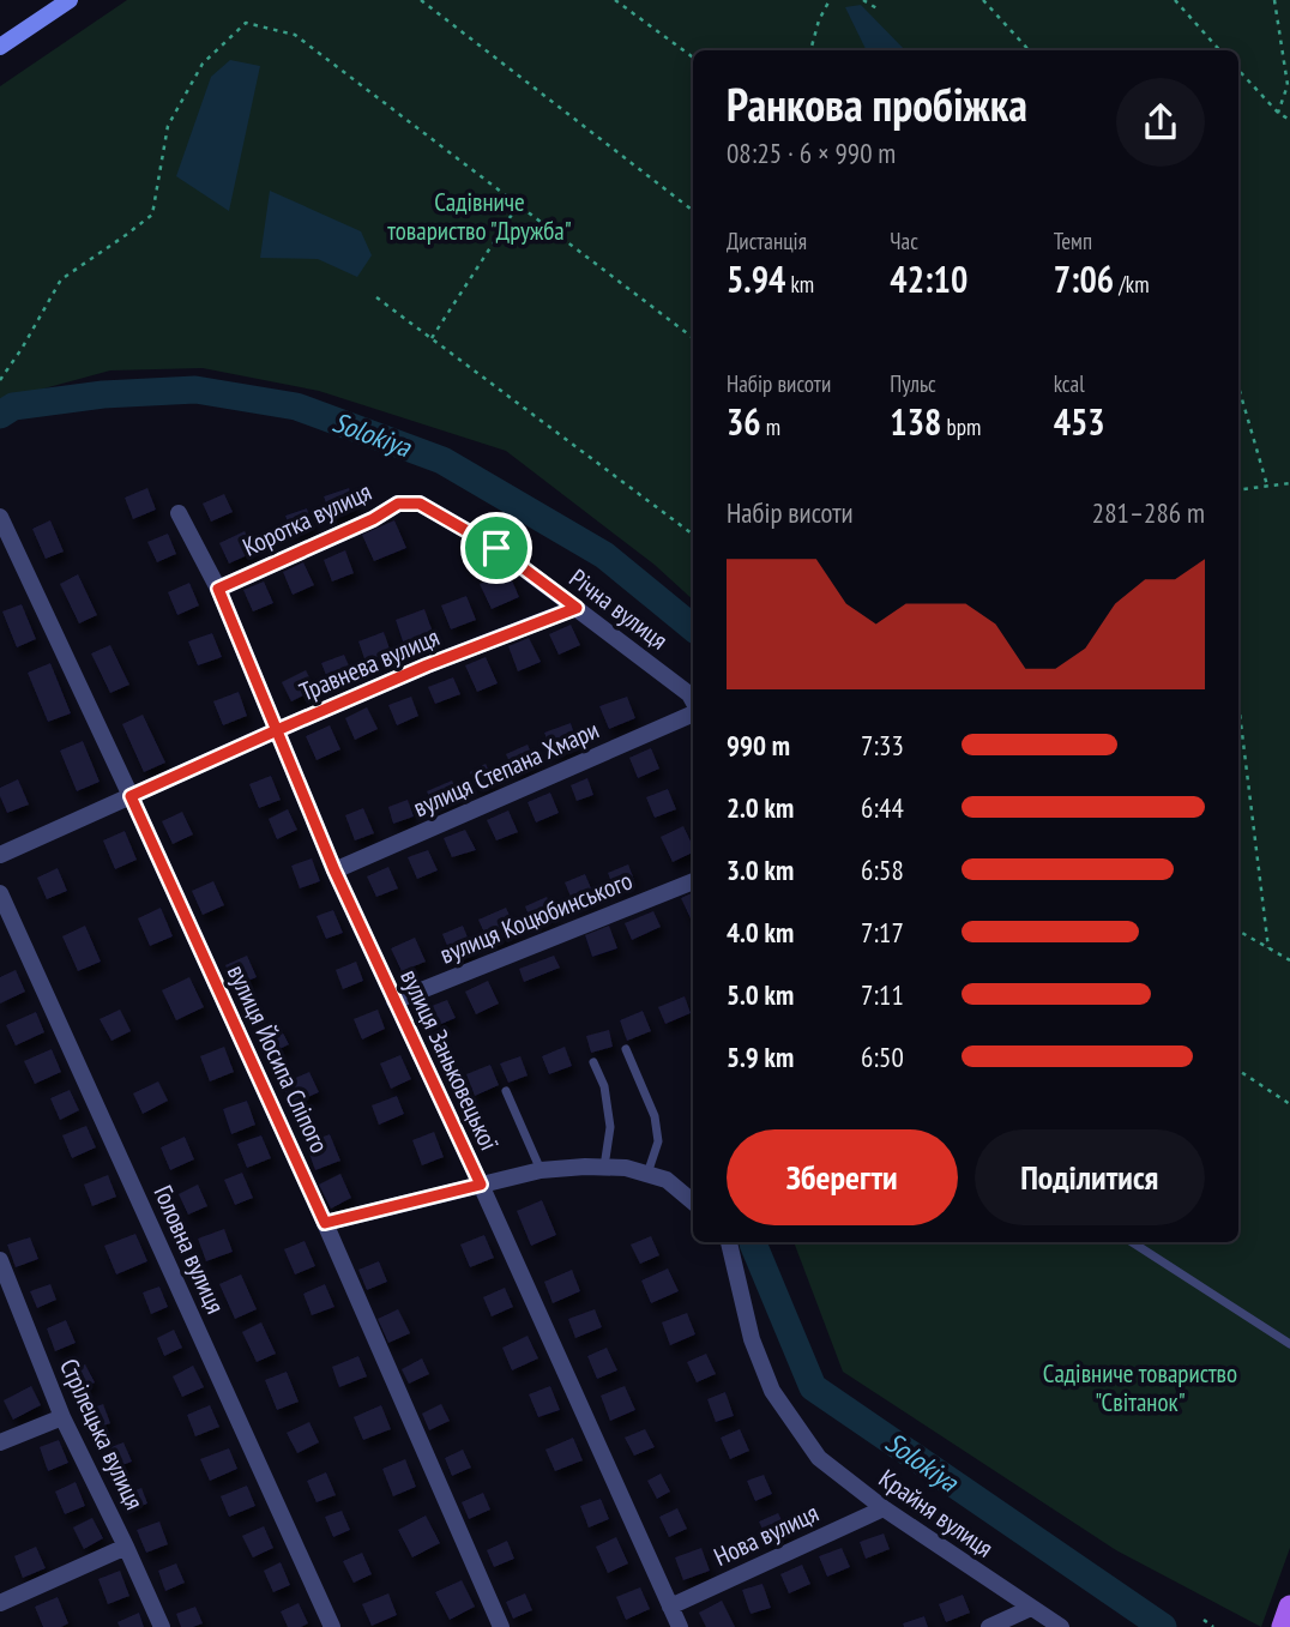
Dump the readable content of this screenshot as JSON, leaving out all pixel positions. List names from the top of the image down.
{
  "streets": {
    "street": [
      "Коротка вулиця",
      "Річна вулиця",
      "Травнева вулиця",
      "вулиця Степана Хмари",
      "вулиця Коцюбинського",
      "вулиця Йосипа Сліпого",
      "вулиця Заньковецької",
      "Головна вулиця",
      "Стрілецька вулиця",
      "Крайня вулиця",
      "Нова вулиця"
    ]
  },
  "crossings": [
    ["Коротка вулиця", "Річна вулиця"],
    ["Коротка вулиця", "вулиця Заньковецької"],
    ["Річна вулиця", "Травнева вулиця"],
    ["Травнева вулиця", "вулиця Йосипа Сліпого"],
    ["Травнева вулиця", "вулиця Заньковецької"],
    ["вулиця Степана Хмари", "вулиця Заньковецької"],
    ["вулиця Коцюбинського", "вулиця Заньковецької"],
    ["вулиця Заньковецької", "Нова вулиця"],
    ["Крайня вулиця", "Нова вулиця"]
  ],
  "water": ["Solokiya"],
  "parks": ["Садівниче товариство \"Дружба\"", "Садівниче товариство \"Світанок\""],
  "page": {
    "heading": ["Ранкова пробіжка", "08:25 · 6 × 990 m"],
    "stats": [
      ["Дистанція", "5.94 km"],
      ["Час", "42:10"],
      ["Темп", "7:06 /km"],
      ["Набір висоти", "36 m"],
      ["Пульс", "138 bpm"],
      ["kcal", "453"]
    ],
    "chart": ["Набір висоти", "281–286 m"],
    "list": [
      {
        "name": "990 m",
        "note": "7:33"
      },
      {
        "name": "2.0 km",
        "note": "6:44"
      },
      {
        "name": "3.0 km",
        "note": "6:58"
      },
      {
        "name": "4.0 km",
        "note": "7:17"
      },
      {
        "name": "5.0 km",
        "note": "7:11"
      },
      {
        "name": "5.9 km",
        "note": "6:50"
      }
    ],
    "buttons": ["Зберегти", "Поділитися"]
  }
}
